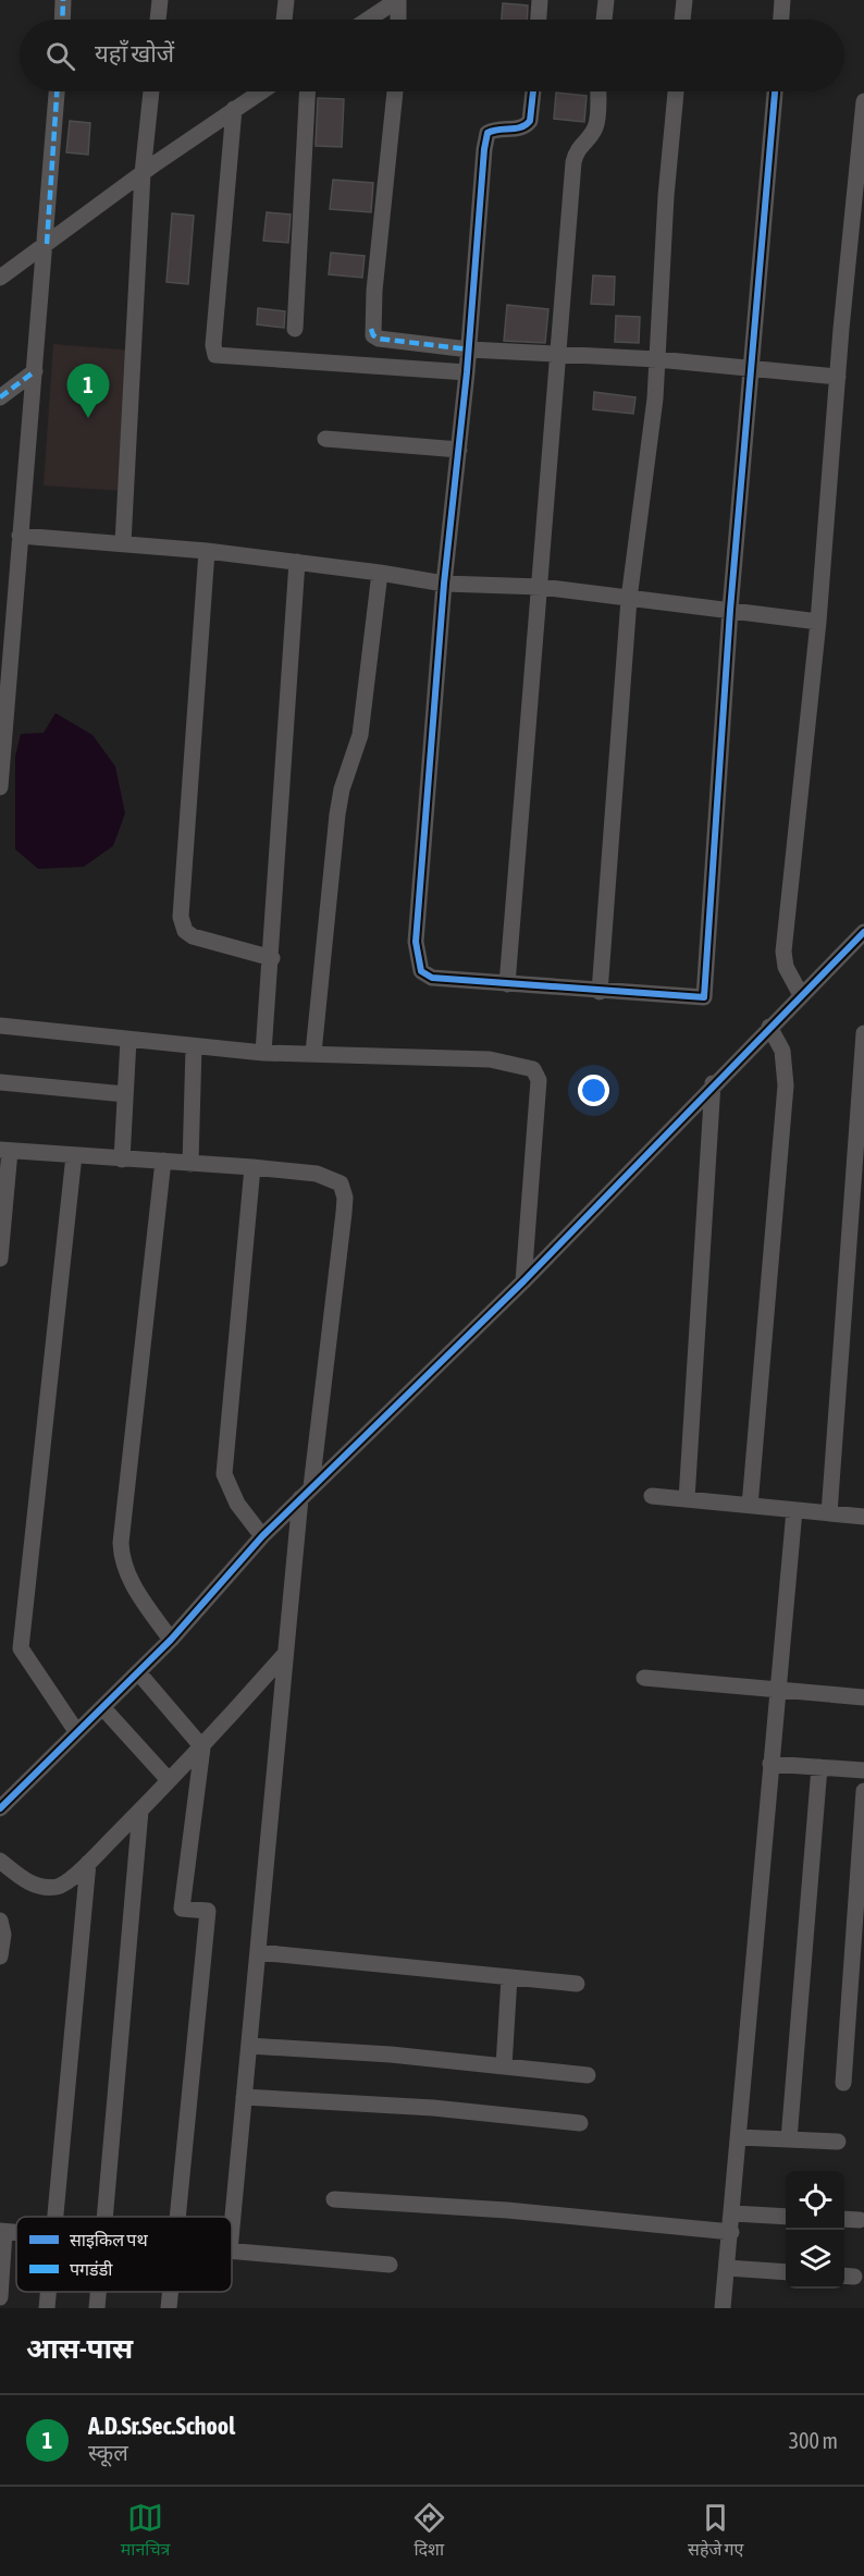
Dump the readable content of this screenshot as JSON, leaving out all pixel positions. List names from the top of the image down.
{
  "legend": ["साइकिल पथ", "पगडंडी"],
  "page": {
    "search": "यहाँ खोजें",
    "pins": "1",
    "heading": "आस-पास",
    "list": [
      {
        "mark": "1",
        "name": "A.D.Sr.Sec.School",
        "note": "स्कूल",
        "value": "300 m"
      }
    ],
    "nav": ["मानचित्र", "दिशा", "सहेजे गए"]
  }
}
